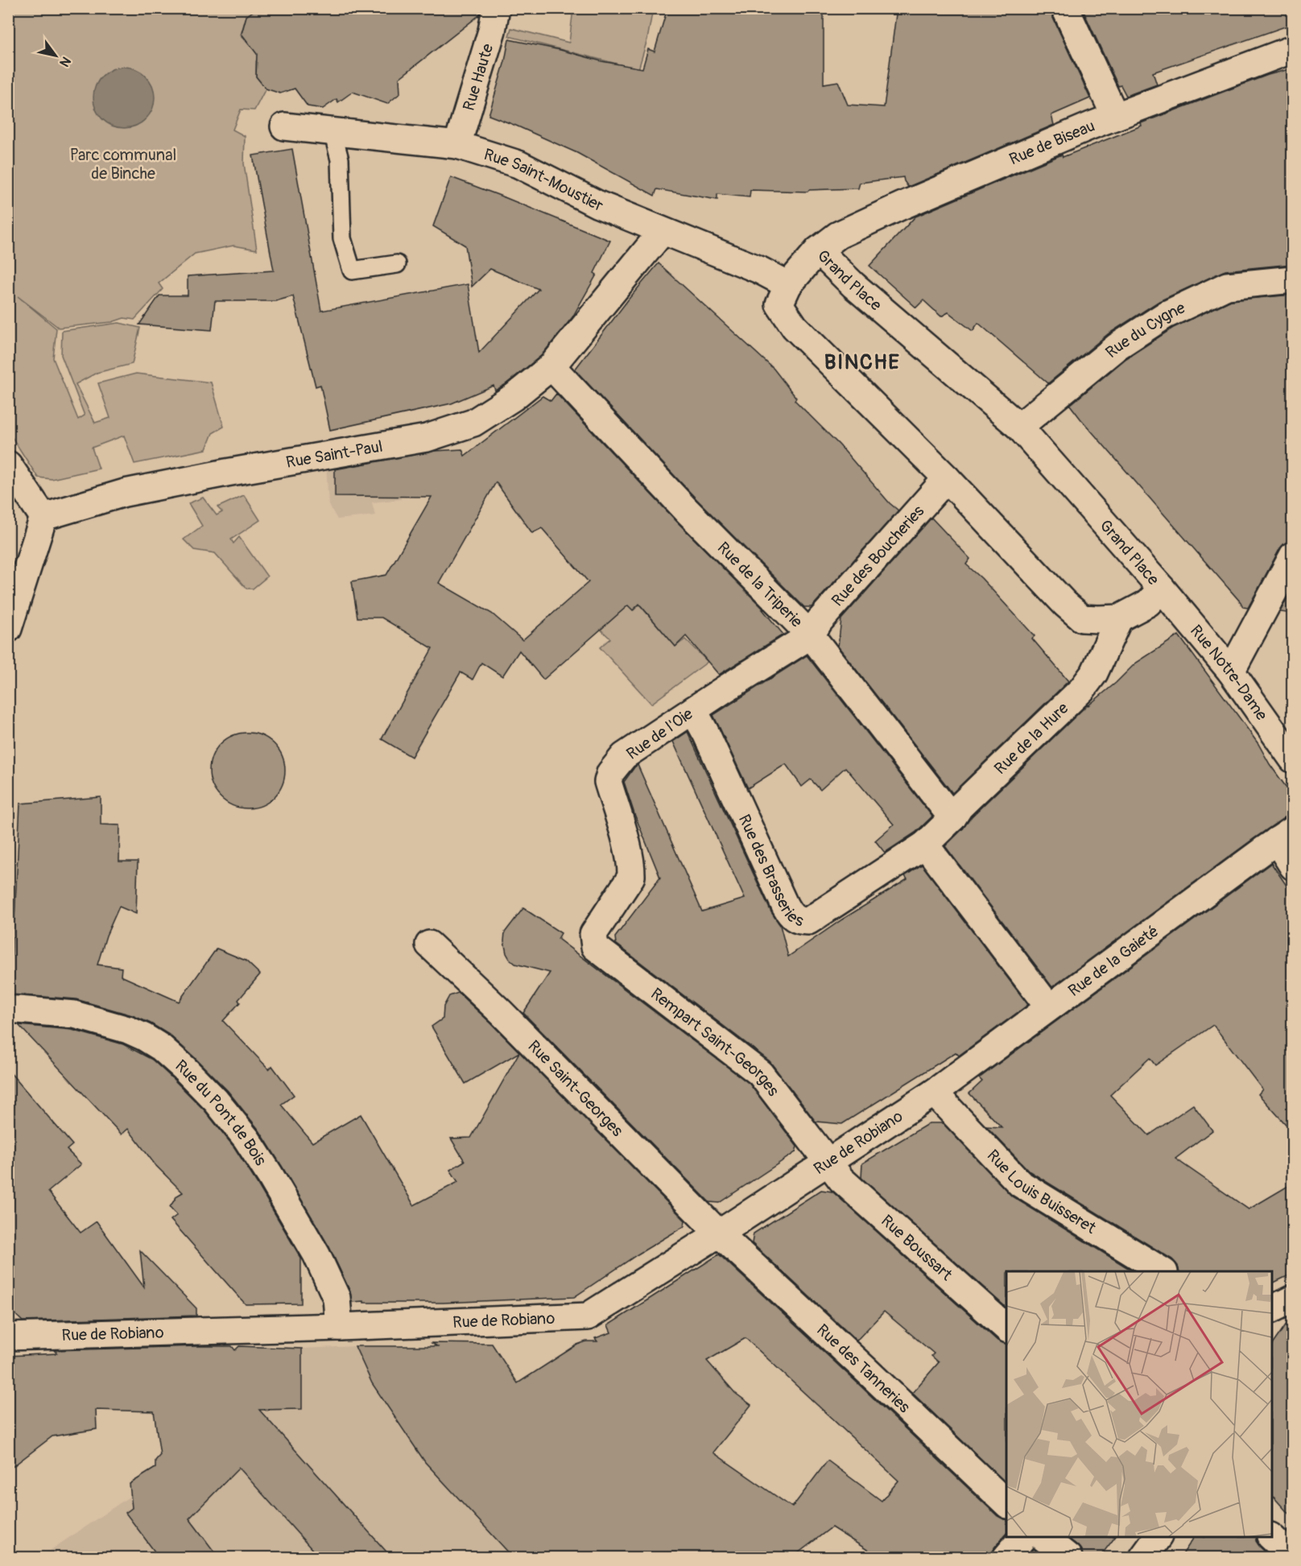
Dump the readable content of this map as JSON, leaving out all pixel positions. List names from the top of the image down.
{
  "streets": {
    "street": [
      "Rue Haute",
      "Rue de Biseau",
      "Rue Saint-Moustier",
      "Grand Place",
      "Rue du Cygne",
      "Rue Saint-Paul",
      "Rue des Boucheries",
      "Rue de la Triperie",
      "Rue Notre-Dame",
      "Rue de l'Oie",
      "Rue de la Hure",
      "Rue des Brasseries",
      "Rue de la Gaieté",
      "Rempart Saint-Georges",
      "Rue Saint-Georges",
      "Rue du Pont de Bois",
      "Rue de Robiano",
      "Rue Louis Buisseret",
      "Rue Boussart",
      "Rue des Tanneries"
    ]
  },
  "crossings": [
    ["Rue Haute", "Rue Saint-Moustier"],
    ["Rue de Biseau", "Grand Place"],
    ["Rue Saint-Moustier", "Grand Place"],
    ["Rue Saint-Moustier", "Rue Saint-Paul"],
    ["Grand Place", "Rue du Cygne"],
    ["Grand Place", "Rue des Boucheries"],
    ["Grand Place", "Rue Notre-Dame"],
    ["Grand Place", "Rue de la Hure"],
    ["Rue Saint-Paul", "Rue de la Triperie"],
    ["Rue des Boucheries", "Rue de la Triperie"],
    ["Rue des Boucheries", "Rue de l'Oie"],
    ["Rue de la Triperie", "Rue de l'Oie"],
    ["Rue de la Triperie", "Rue de la Hure"],
    ["Rue de l'Oie", "Rue des Brasseries"],
    ["Rue de l'Oie", "Rempart Saint-Georges"],
    ["Rue de la Hure", "Rue des Brasseries"],
    ["Rue de la Gaieté", "Rue de Robiano"],
    ["Rue de la Gaieté", "Rue Louis Buisseret"],
    ["Rempart Saint-Georges", "Rue de Robiano"],
    ["Rempart Saint-Georges", "Rue Boussart"],
    ["Rue Saint-Georges", "Rue de Robiano"],
    ["Rue Saint-Georges", "Rue des Tanneries"],
    ["Rue du Pont de Bois", "Rue de Robiano"],
    ["Rue de Robiano", "Rue Louis Buisseret"],
    ["Rue de Robiano", "Rue Boussart"],
    ["Rue de Robiano", "Rue des Tanneries"]
  ],
  "districts": ["BINCHE"],
  "parks": ["Parc communal de Binche"],
  "north": "bottom right"
}
